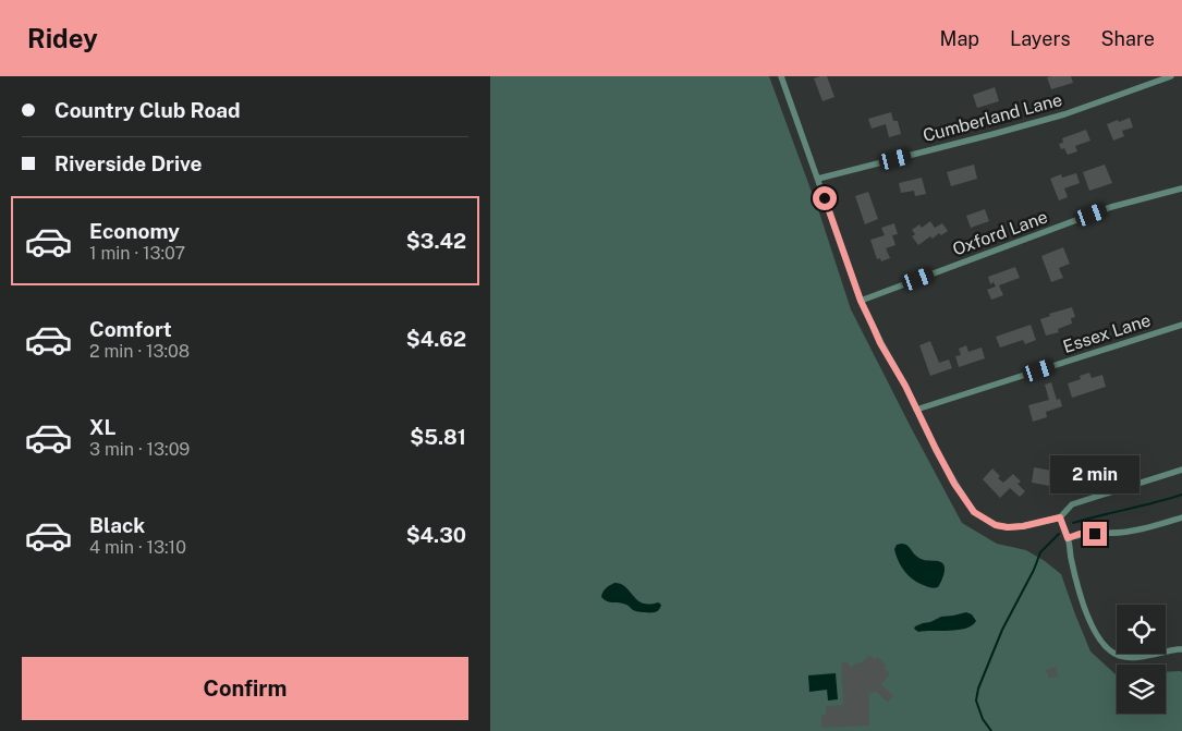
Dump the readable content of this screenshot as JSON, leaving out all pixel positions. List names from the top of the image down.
{
  "streets": {
    "street": ["Cumberland Lane", "Oxford Lane", "Essex Lane"]
  },
  "page": {
    "header": "Ridey",
    "nav": ["Map", "Layers", "Share"],
    "banner": ["Country Club Road", "Riverside Drive"],
    "list": [
      {
        "name": "Economy",
        "note": "1 min · 13:07",
        "value": "$3.42"
      },
      {
        "name": "Comfort",
        "note": "2 min · 13:08",
        "value": "$4.62"
      },
      {
        "name": "XL",
        "note": "3 min · 13:09",
        "value": "$5.81"
      },
      {
        "name": "Black",
        "note": "4 min · 13:10",
        "value": "$4.30"
      }
    ],
    "bubble": "2 min",
    "buttons": "Confirm"
  }
}
